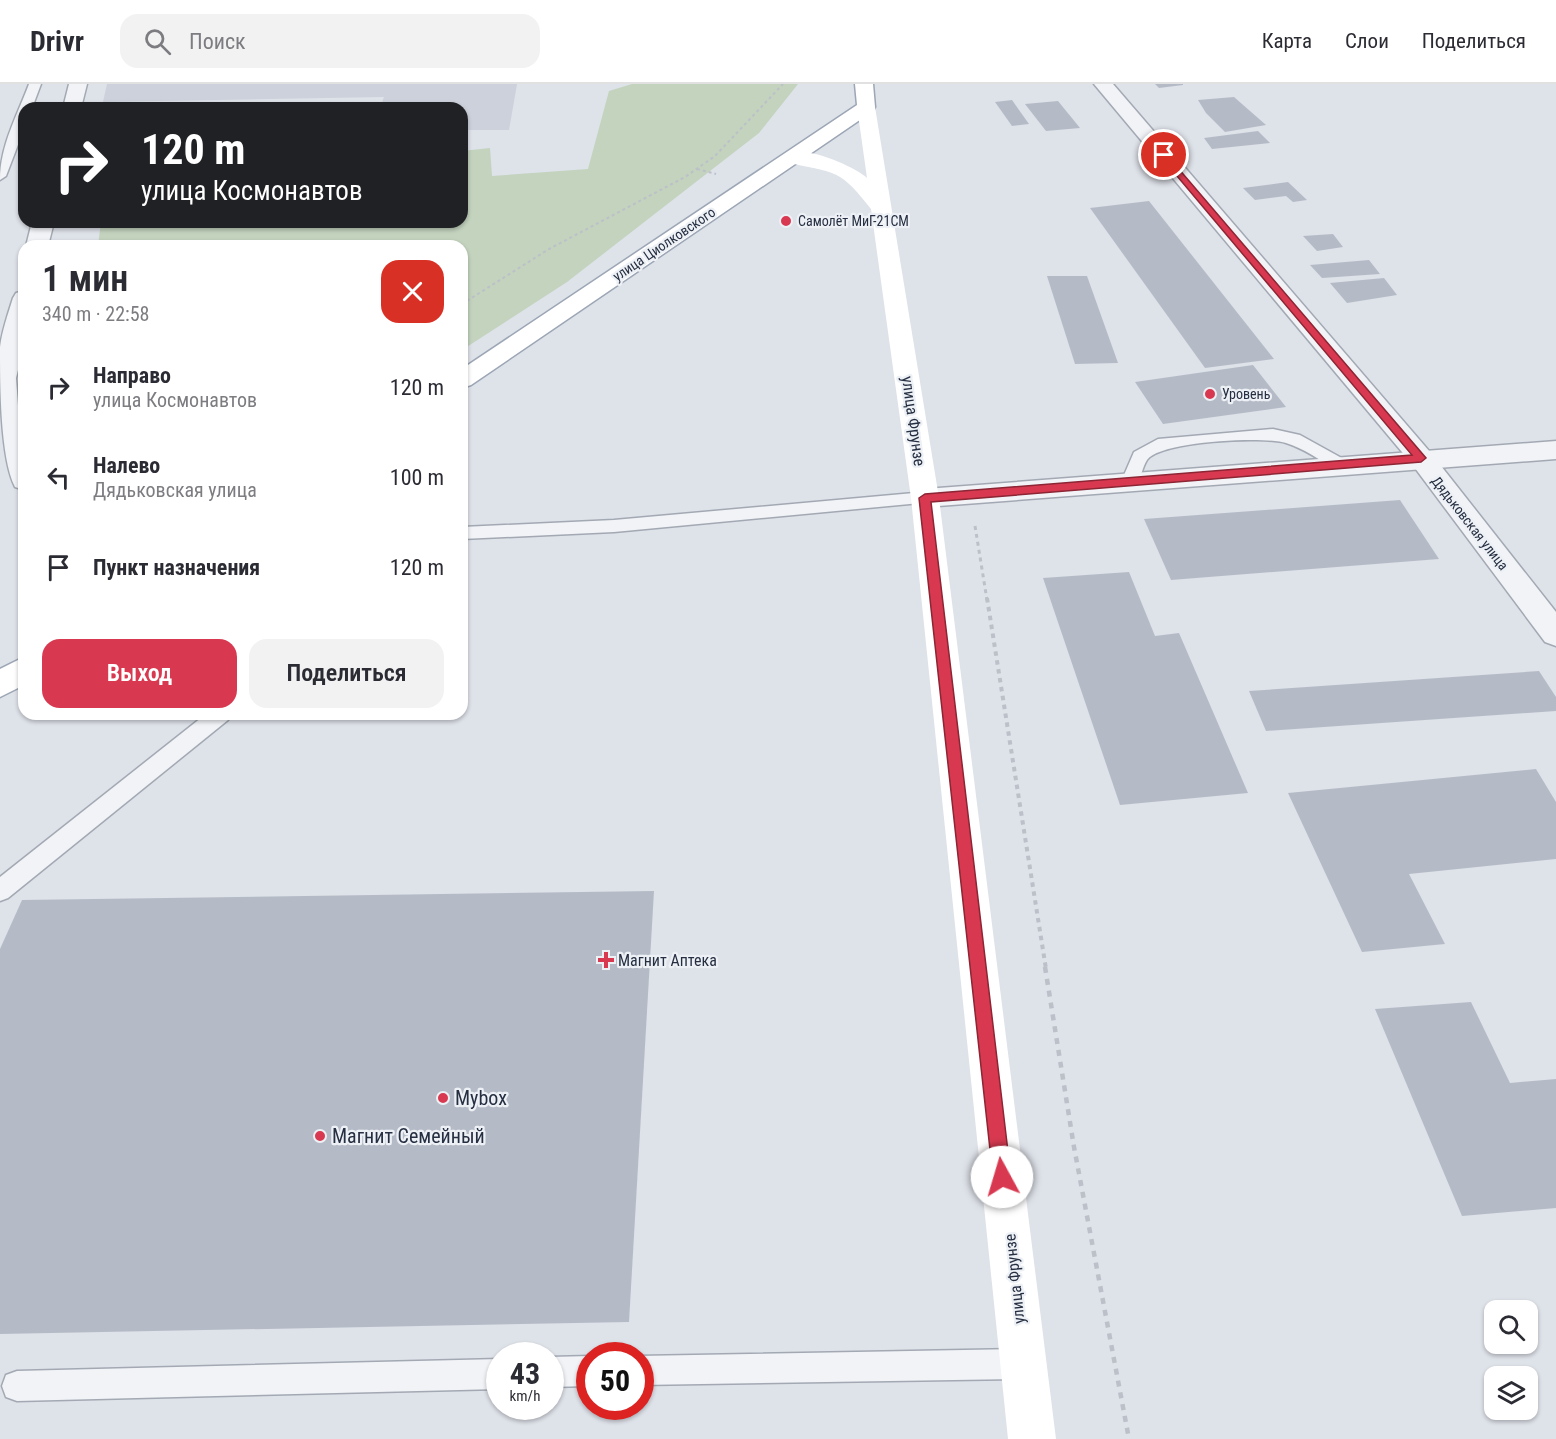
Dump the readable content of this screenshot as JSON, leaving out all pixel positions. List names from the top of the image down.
{
  "streets": {
    "main road": ["улица Циолковского", "улица Фрунзе"],
    "street": ["Дядьковская улица"]
  },
  "crossings": [
    ["улица Циолковского", "улица Фрунзе"]
  ],
  "places": {
    "other": [
      "Самолёт МиГ-21СМ",
      "Уровень",
      "Mybox",
      "Магнит Семейный"
    ],
    "health": ["Магнит Аптека"]
  },
  "page": {
    "header": "Drivr",
    "search": "Поиск",
    "nav": ["Карта", "Слои", "Поделиться"],
    "turn": ["120 m", "улица Космонавтов"],
    "heading": ["1 мин", "340 m · 22:58"],
    "list": [
      {
        "name": "Направо",
        "note": "улица Космонавтов",
        "value": "120 m"
      },
      {
        "name": "Налево",
        "note": "Дядьковская улица",
        "value": "100 m"
      },
      {
        "name": "Пункт назначения",
        "value": "120 m"
      }
    ],
    "buttons": ["Выход", "Поделиться"],
    "speed": "43 km/h",
    "limit": "50"
  }
}
